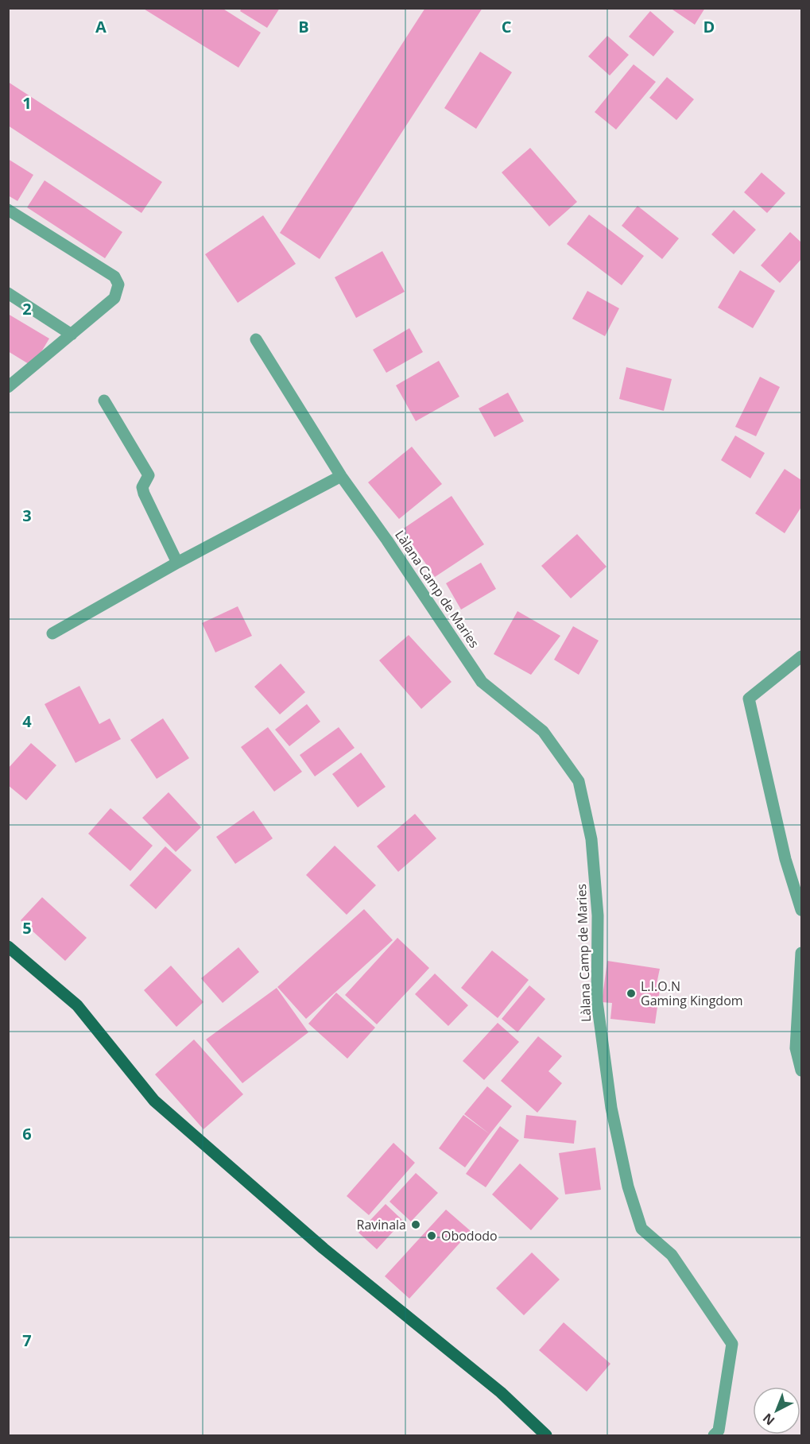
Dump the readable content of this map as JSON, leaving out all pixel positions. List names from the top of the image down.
{
  "streets": {
    "street": ["Làlana Camp de Maries"]
  },
  "places": ["L.I.O.N Gaming Kingdom", "Ravinala", "Obododo"],
  "north": "bottom left",
  "grid": {
    "columns": [
      "A",
      "B",
      "C",
      "D"
    ],
    "rows": [
      "1",
      "2",
      "3",
      "4",
      "5",
      "6",
      "7"
    ]
  }
}
